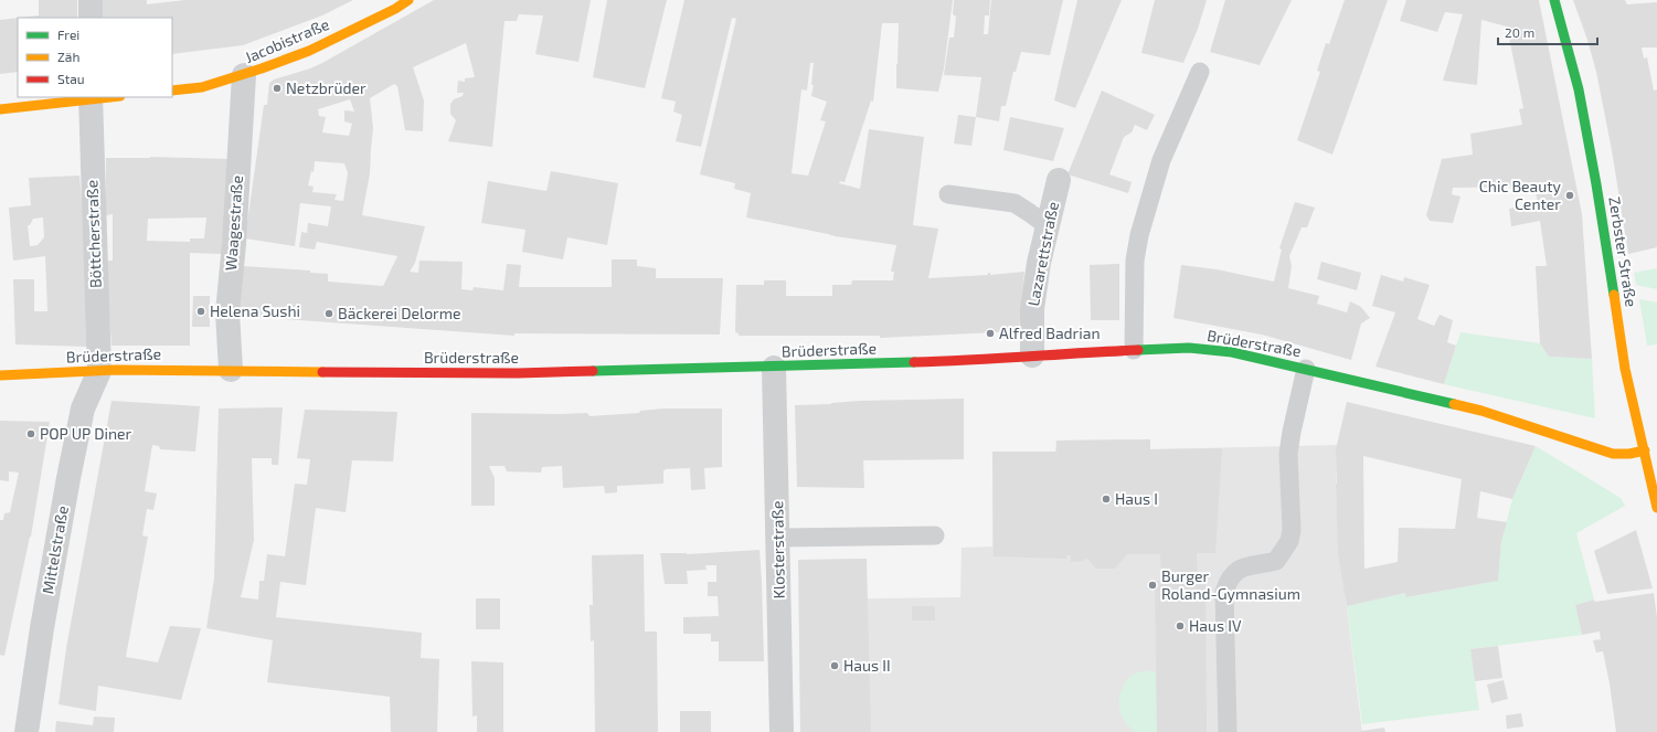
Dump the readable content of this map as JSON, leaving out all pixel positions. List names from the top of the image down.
{
  "streets": {
    "street": [
      "Jacobistraße",
      "Waagestraße",
      "Böttcherstraße",
      "Zerbster Straße",
      "Lazarettstraße",
      "Brüderstraße",
      "Mittelstraße",
      "Klosterstraße"
    ]
  },
  "crossings": [
    ["Jacobistraße", "Waagestraße"],
    ["Waagestraße", "Brüderstraße"],
    ["Böttcherstraße", "Brüderstraße"],
    ["Böttcherstraße", "Mittelstraße"],
    ["Zerbster Straße", "Brüderstraße"],
    ["Lazarettstraße", "Brüderstraße"],
    ["Brüderstraße", "Mittelstraße"],
    ["Brüderstraße", "Klosterstraße"]
  ],
  "places": [
    "Netzbrüder",
    "Chic Beauty Center",
    "Helena Sushi",
    "Bäckerei Delorme",
    "Alfred Badrian",
    "POP UP Diner",
    "Haus I",
    "Burger Roland-Gymnasium",
    "Haus IV",
    "Haus II"
  ],
  "legend": ["Frei", "Zäh", "Stau"],
  "scale_bar": "20 m"
}
